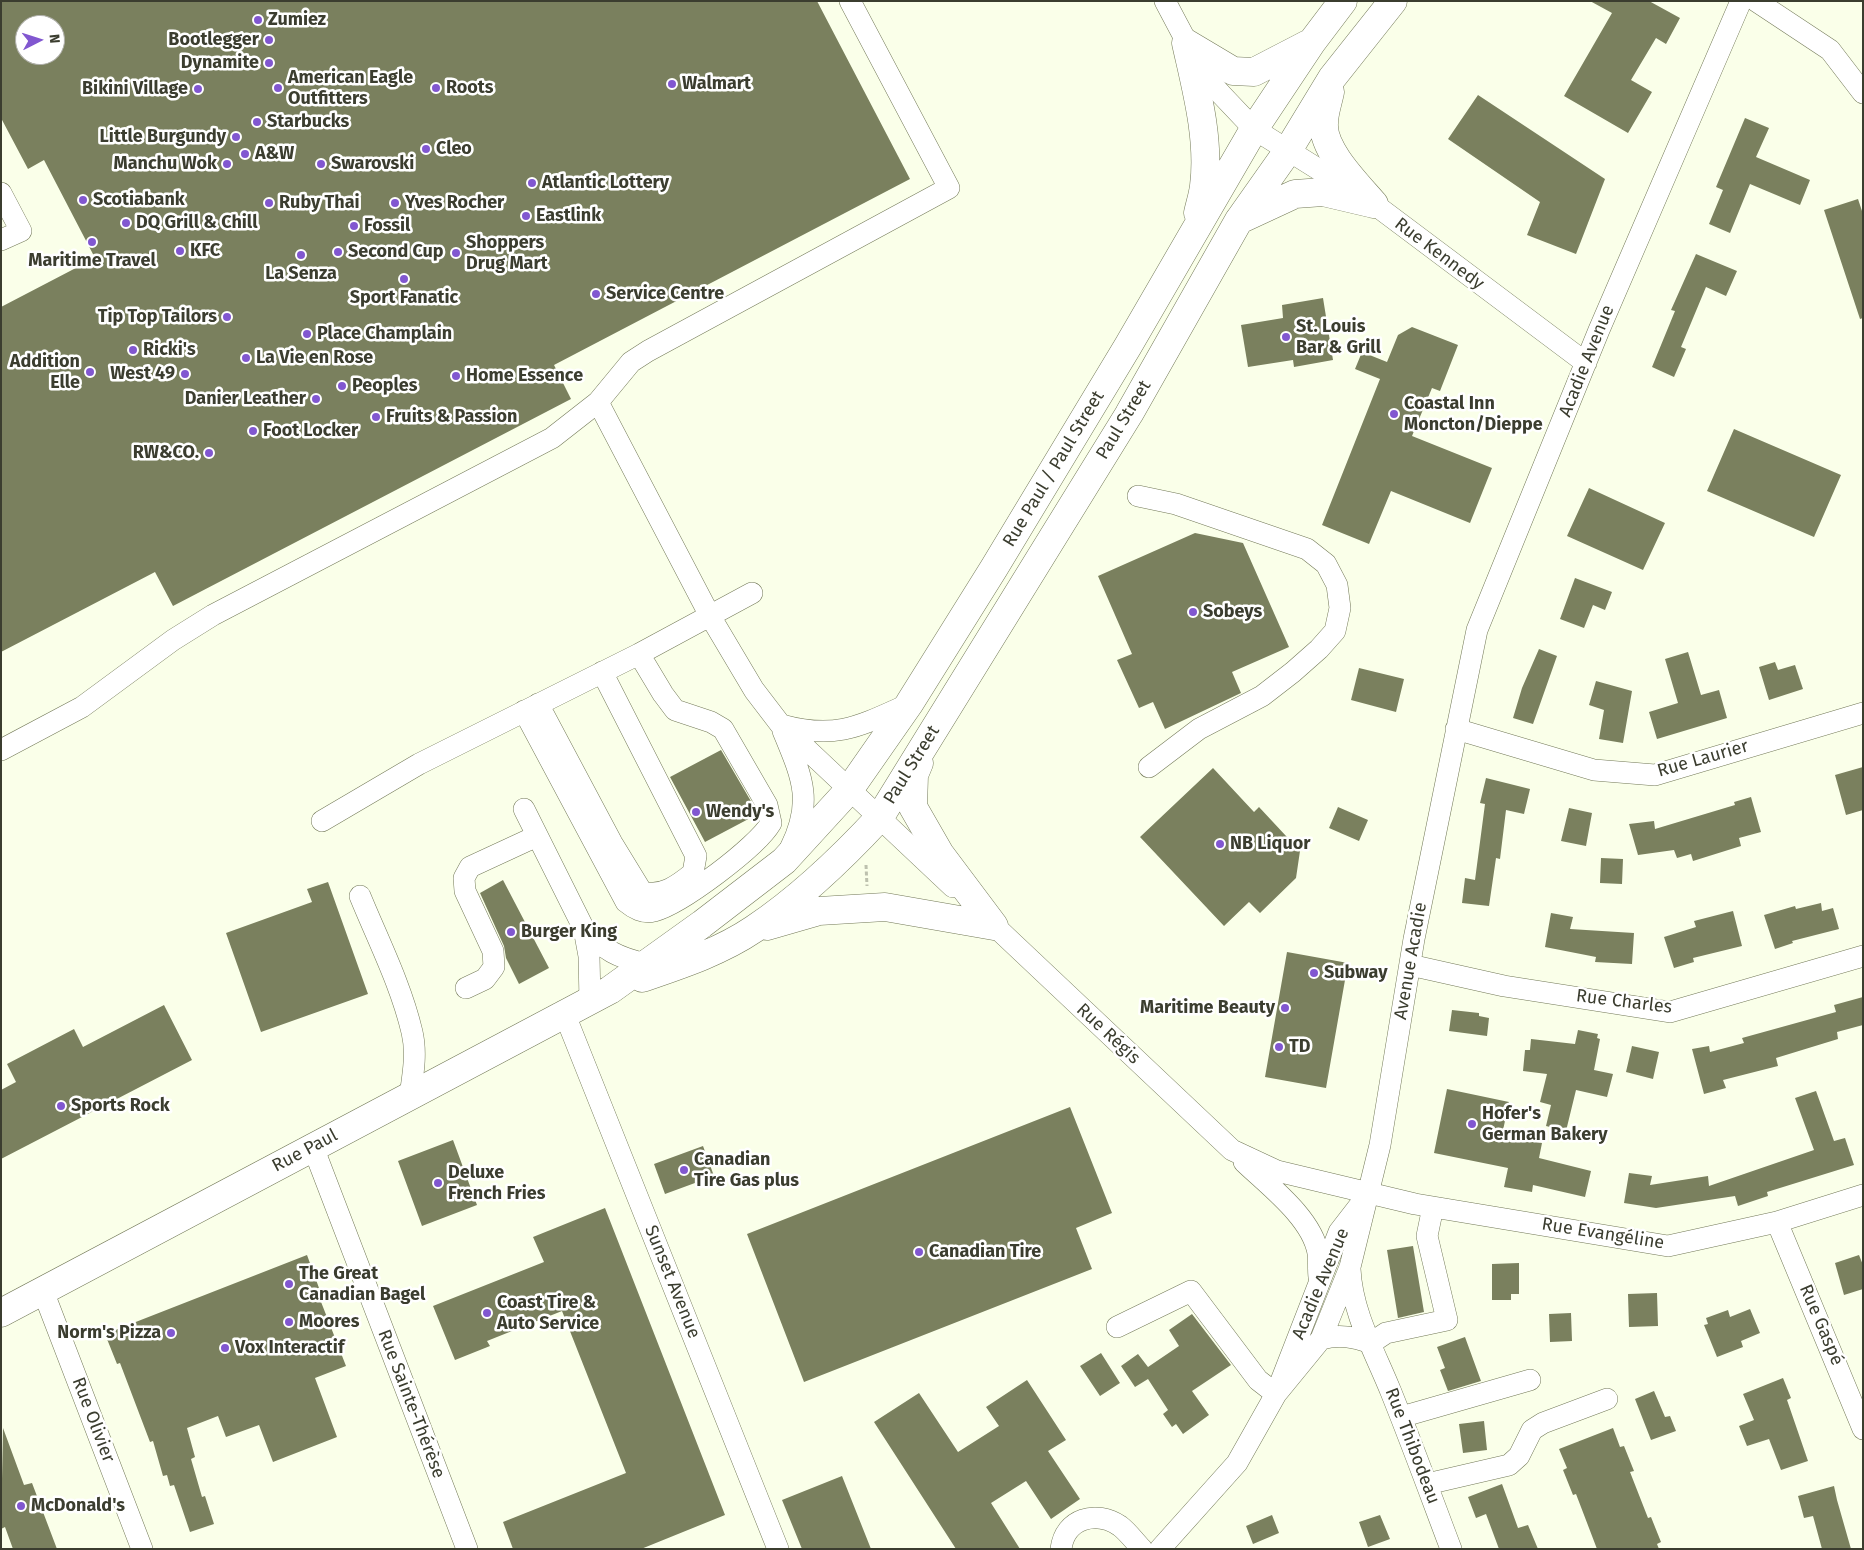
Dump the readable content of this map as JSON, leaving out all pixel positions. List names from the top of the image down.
{
  "streets": {
    "main road": ["Paul Street", "Rue Paul / Paul Street", "Rue Paul"],
    "street": [
      "Rue Kennedy",
      "Acadie Avenue",
      "Rue Laurier",
      "Avenue Acadie",
      "Rue Charles",
      "Rue Régis",
      "Rue Evangéline",
      "Sunset Avenue",
      "Rue Gaspé",
      "Rue Sainte-Thérèse",
      "Rue Olivier",
      "Rue Thibodeau"
    ]
  },
  "crossings": [
    ["Rue Kennedy", "Acadie Avenue"],
    ["Rue Kennedy", "Paul Street"],
    ["Acadie Avenue", "Rue Laurier"],
    ["Acadie Avenue", "Avenue Acadie"],
    ["Acadie Avenue", "Rue Régis"],
    ["Acadie Avenue", "Rue Evangéline"],
    ["Acadie Avenue", "Rue Thibodeau"],
    ["Paul Street", "Rue Paul / Paul Street"],
    ["Paul Street", "Rue Régis"],
    ["Paul Street", "Rue Paul"],
    ["Rue Laurier", "Avenue Acadie"],
    ["Avenue Acadie", "Rue Charles"],
    ["Avenue Acadie", "Rue Régis"],
    ["Avenue Acadie", "Rue Evangéline"],
    ["Rue Régis", "Rue Evangéline"],
    ["Rue Paul", "Sunset Avenue"],
    ["Rue Paul", "Rue Sainte-Thérèse"],
    ["Rue Paul", "Rue Olivier"],
    ["Rue Evangéline", "Rue Gaspé"]
  ],
  "places": [
    "Zumiez",
    "Bootlegger",
    "Dynamite",
    "Walmart",
    "American Eagle Outfitters",
    "Roots",
    "Bikini Village",
    "Starbucks",
    "Little Burgundy",
    "Cleo",
    "A&W",
    "Manchu Wok",
    "Swarovski",
    "Atlantic Lottery",
    "Scotiabank",
    "Ruby Thai",
    "Yves Rocher",
    "Eastlink",
    "DQ Grill & Chill",
    "Fossil",
    "Maritime Travel",
    "KFC",
    "Second Cup",
    "Shoppers Drug Mart",
    "La Senza",
    "Sport Fanatic",
    "Service Centre",
    "Tip Top Tailors",
    "Place Champlain",
    "St. Louis Bar & Grill",
    "Ricki's",
    "La Vie en Rose",
    "Addition Elle",
    "West 49",
    "Home Essence",
    "Peoples",
    "Danier Leather",
    "Coastal Inn Moncton/Dieppe",
    "Fruits & Passion",
    "Foot Locker",
    "RW&CO.",
    "Sobeys",
    "Wendy's",
    "NB Liquor",
    "Burger King",
    "Subway",
    "Maritime Beauty",
    "TD",
    "Sports Rock",
    "Hofer's German Bakery",
    "Canadian Tire Gas plus",
    "Deluxe French Fries",
    "Canadian Tire",
    "The Great Canadian Bagel",
    "Coast Tire & Auto Service",
    "Moores",
    "Norm's Pizza",
    "Vox Interactif",
    "McDonald's"
  ],
  "north": "right"
}
